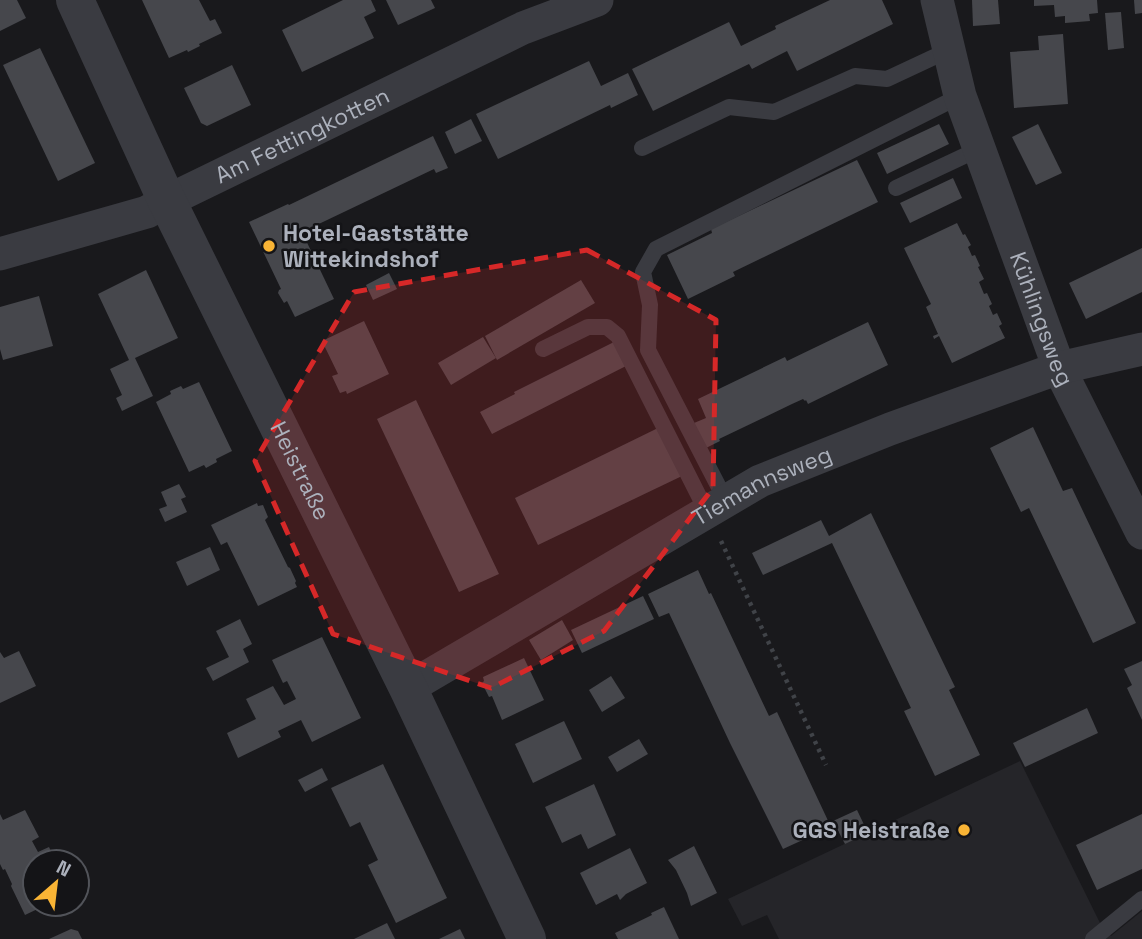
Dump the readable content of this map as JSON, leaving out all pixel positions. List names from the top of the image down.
{
  "streets": {
    "street": [
      "Am Fettingkotten",
      "Kühlingsweg",
      "Heistraße",
      "Tiemannsweg"
    ]
  },
  "crossings": [
    ["Am Fettingkotten", "Heistraße"],
    ["Kühlingsweg", "Tiemannsweg"],
    ["Heistraße", "Tiemannsweg"]
  ],
  "places": ["Hotel-Gaststätte Wittekindshof", "GGS Heistraße"],
  "north": "top right"
}
